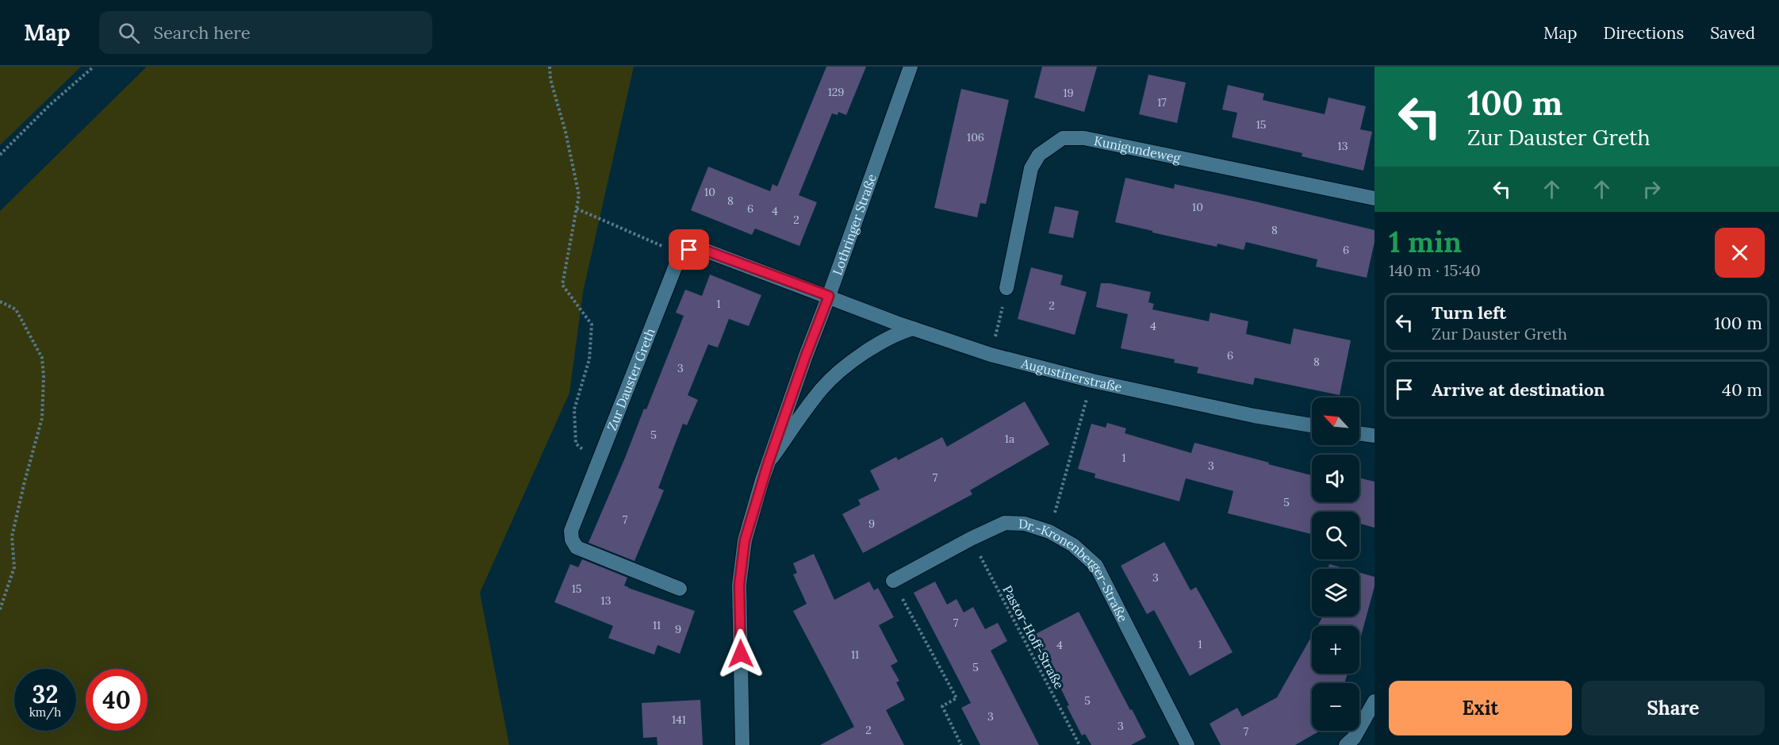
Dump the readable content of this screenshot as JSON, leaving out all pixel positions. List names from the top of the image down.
{
  "streets": {
    "street": [
      "Kunigundeweg",
      "Lothringer Straße",
      "Augustinerstraße",
      "Zur Dauster Greth",
      "Dr.-Kronenberger-Straße"
    ],
    "path": ["Pastor-Hoff-Straße"]
  },
  "crossings": [
    ["Lothringer Straße", "Augustinerstraße"],
    ["Dr.-Kronenberger-Straße", "Pastor-Hoff-Straße"]
  ],
  "house_numbers": [
    "129",
    "19",
    "17",
    "15",
    "106",
    "13",
    "10",
    "8",
    "10",
    "6",
    "4",
    "2",
    "8",
    "6",
    "1",
    "2",
    "4",
    "6",
    "8",
    "3",
    "5",
    "1a",
    "1",
    "3",
    "7",
    "5",
    "7",
    "9",
    "3",
    "15",
    "13",
    "7",
    "11",
    "9",
    "1",
    "4",
    "11",
    "5",
    "5",
    "3",
    "141",
    "3",
    "2",
    "7"
  ],
  "north": "top left",
  "page": {
    "header": "Map",
    "search": "Search here",
    "nav": ["Map", "Directions", "Saved"],
    "turn": ["100 m", "Zur Dauster Greth"],
    "heading": ["1 min", "140 m · 15:40"],
    "list": [
      {
        "name": "Turn left",
        "note": "Zur Dauster Greth",
        "value": "100 m"
      },
      {
        "name": "Arrive at destination",
        "value": "40 m"
      }
    ],
    "map_buttons": ["+", "−"],
    "speed": "32 km/h",
    "limit": "40",
    "buttons": ["Exit", "Share"]
  }
}
